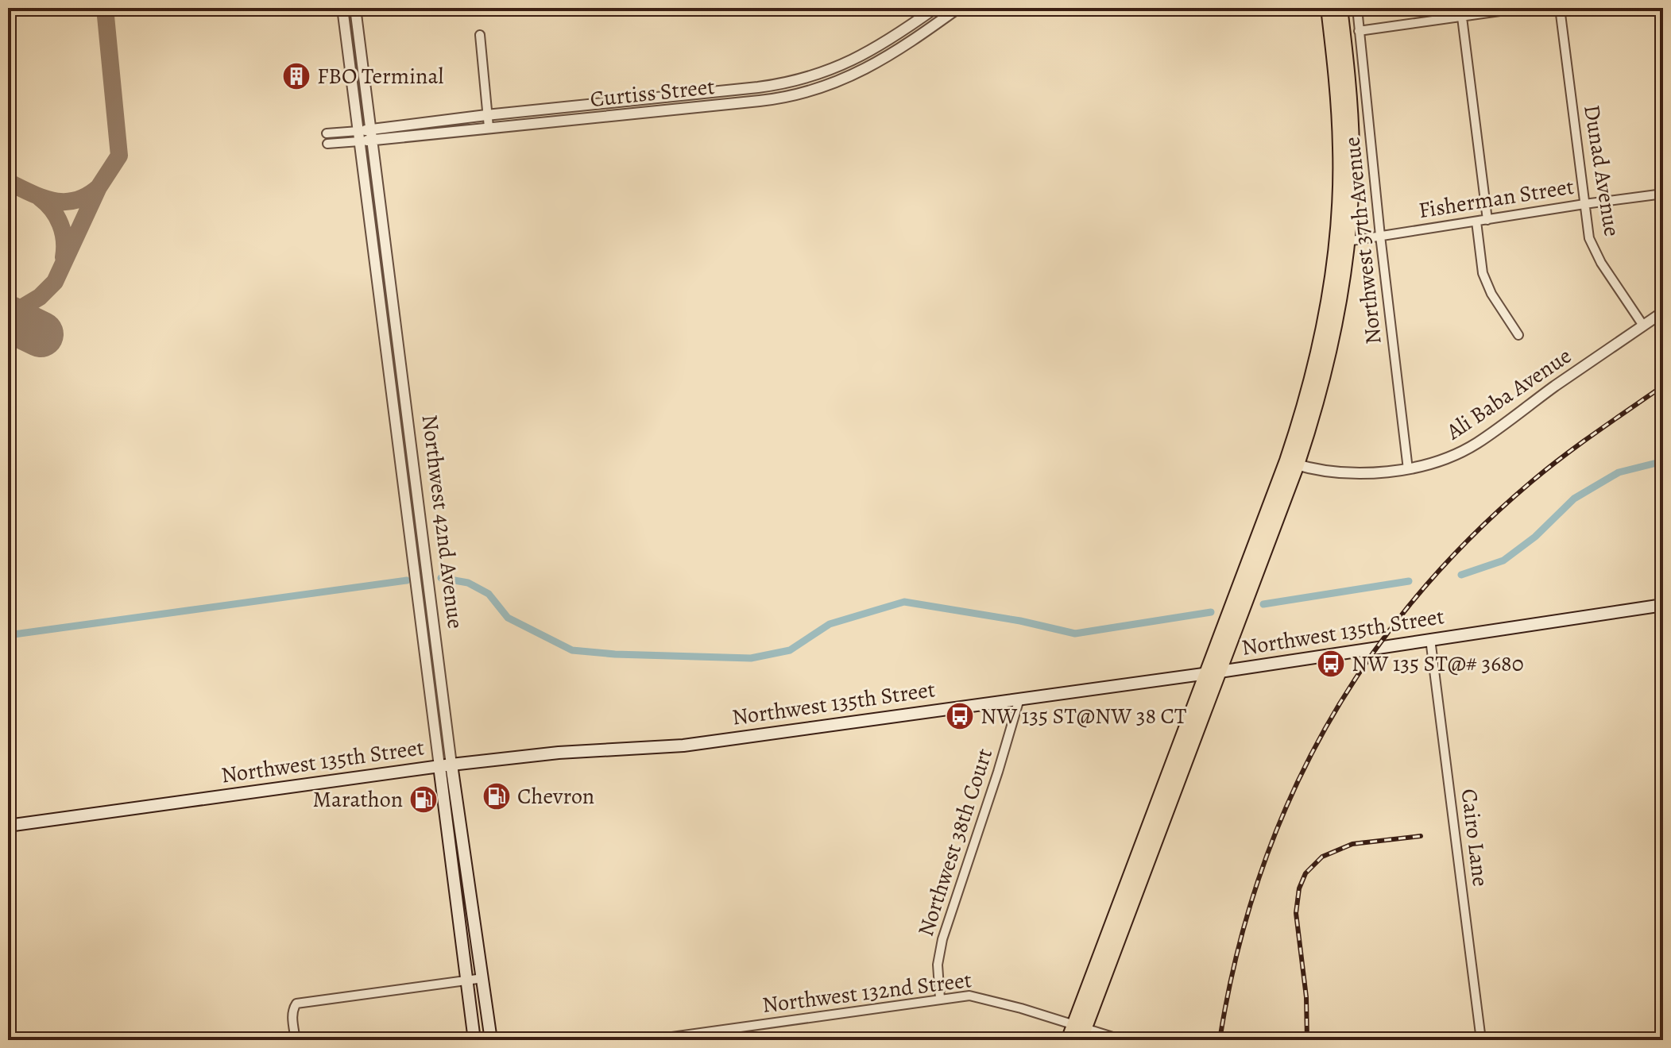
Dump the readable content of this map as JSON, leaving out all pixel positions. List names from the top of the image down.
{
  "streets": {
    "main road": ["Northwest 42nd Avenue", "Northwest 135th Street"],
    "street": [
      "Curtiss Street",
      "Dunad Avenue",
      "Fisherman Street",
      "Northwest 37th Avenue",
      "Ali Baba Avenue",
      "Cairo Lane",
      "Northwest 38th Court",
      "Northwest 132nd Street"
    ]
  },
  "crossings": [
    ["Curtiss Street", "Northwest 42nd Avenue"],
    ["Dunad Avenue", "Fisherman Street"],
    ["Dunad Avenue", "Ali Baba Avenue"],
    ["Fisherman Street", "Northwest 37th Avenue"],
    ["Northwest 37th Avenue", "Ali Baba Avenue"],
    ["Northwest 42nd Avenue", "Northwest 135th Street"],
    ["Northwest 135th Street", "Cairo Lane"],
    ["Northwest 135th Street", "Northwest 38th Court"],
    ["Northwest 38th Court", "Northwest 132nd Street"]
  ],
  "places": {
    "building": ["FBO Terminal"],
    "bus stop": ["NW 135 ST@# 3680", "NW 135 ST@NW 38 CT"],
    "fuel station": ["Chevron", "Marathon"]
  }
}
